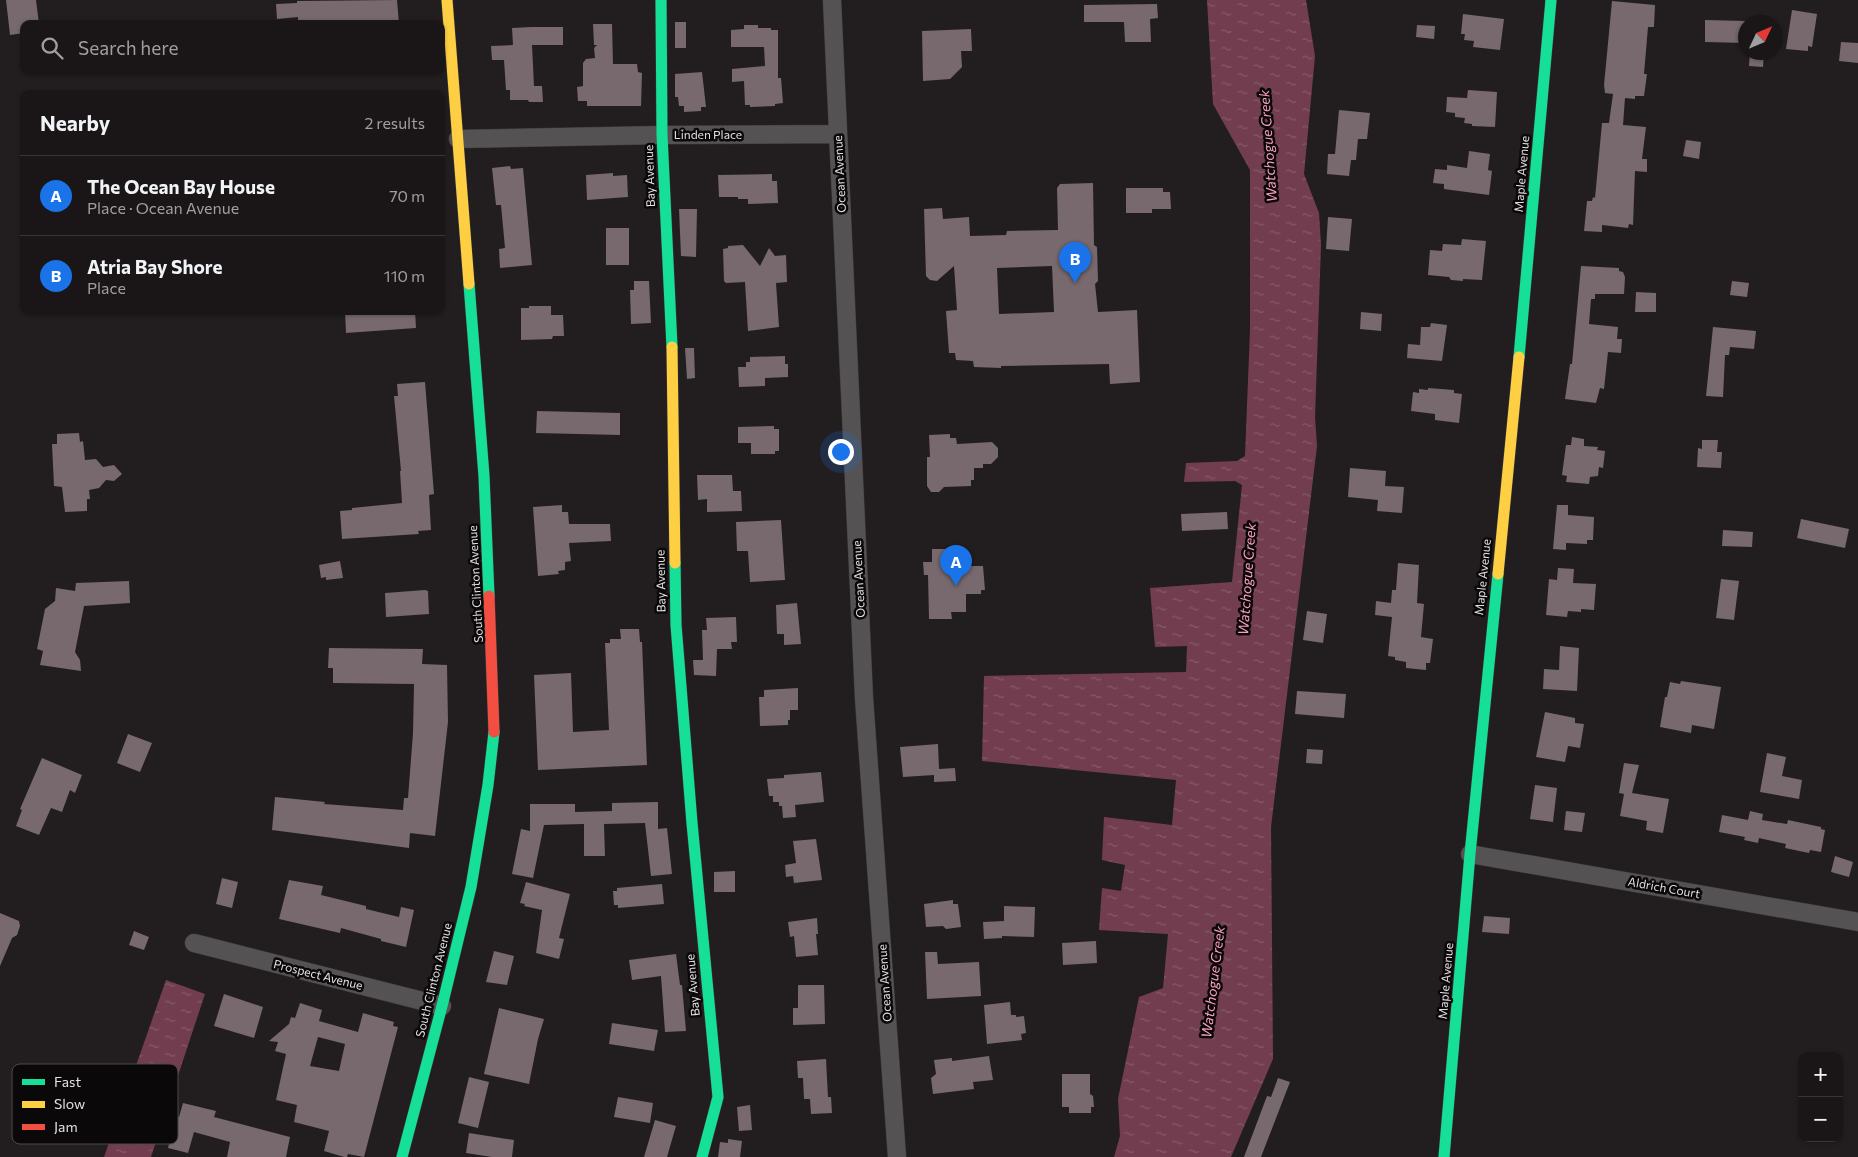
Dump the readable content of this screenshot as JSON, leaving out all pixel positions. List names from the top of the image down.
{
  "streets": {
    "street": [
      "Linden Place",
      "Ocean Avenue",
      "Maple Avenue",
      "Bay Avenue",
      "South Clinton Avenue",
      "Aldrich Court",
      "Prospect Avenue"
    ]
  },
  "crossings": [
    ["Linden Place", "Ocean Avenue"],
    ["Linden Place", "Bay Avenue"],
    ["Linden Place", "South Clinton Avenue"],
    ["Maple Avenue", "Aldrich Court"],
    ["South Clinton Avenue", "Prospect Avenue"]
  ],
  "water": ["Watchogue Creek"],
  "legend": ["Fast", "Slow", "Jam"],
  "north": "top right",
  "page": {
    "search": "Search here",
    "heading": ["Nearby", "2 results"],
    "list": [
      {
        "mark": "A",
        "name": "The Ocean Bay House",
        "note": "Place · Ocean Avenue",
        "value": "70 m"
      },
      {
        "mark": "B",
        "name": "Atria Bay Shore",
        "note": "Place",
        "value": "110 m"
      }
    ],
    "pins": ["B", "A"],
    "map_buttons": ["+", "−"]
  }
}
